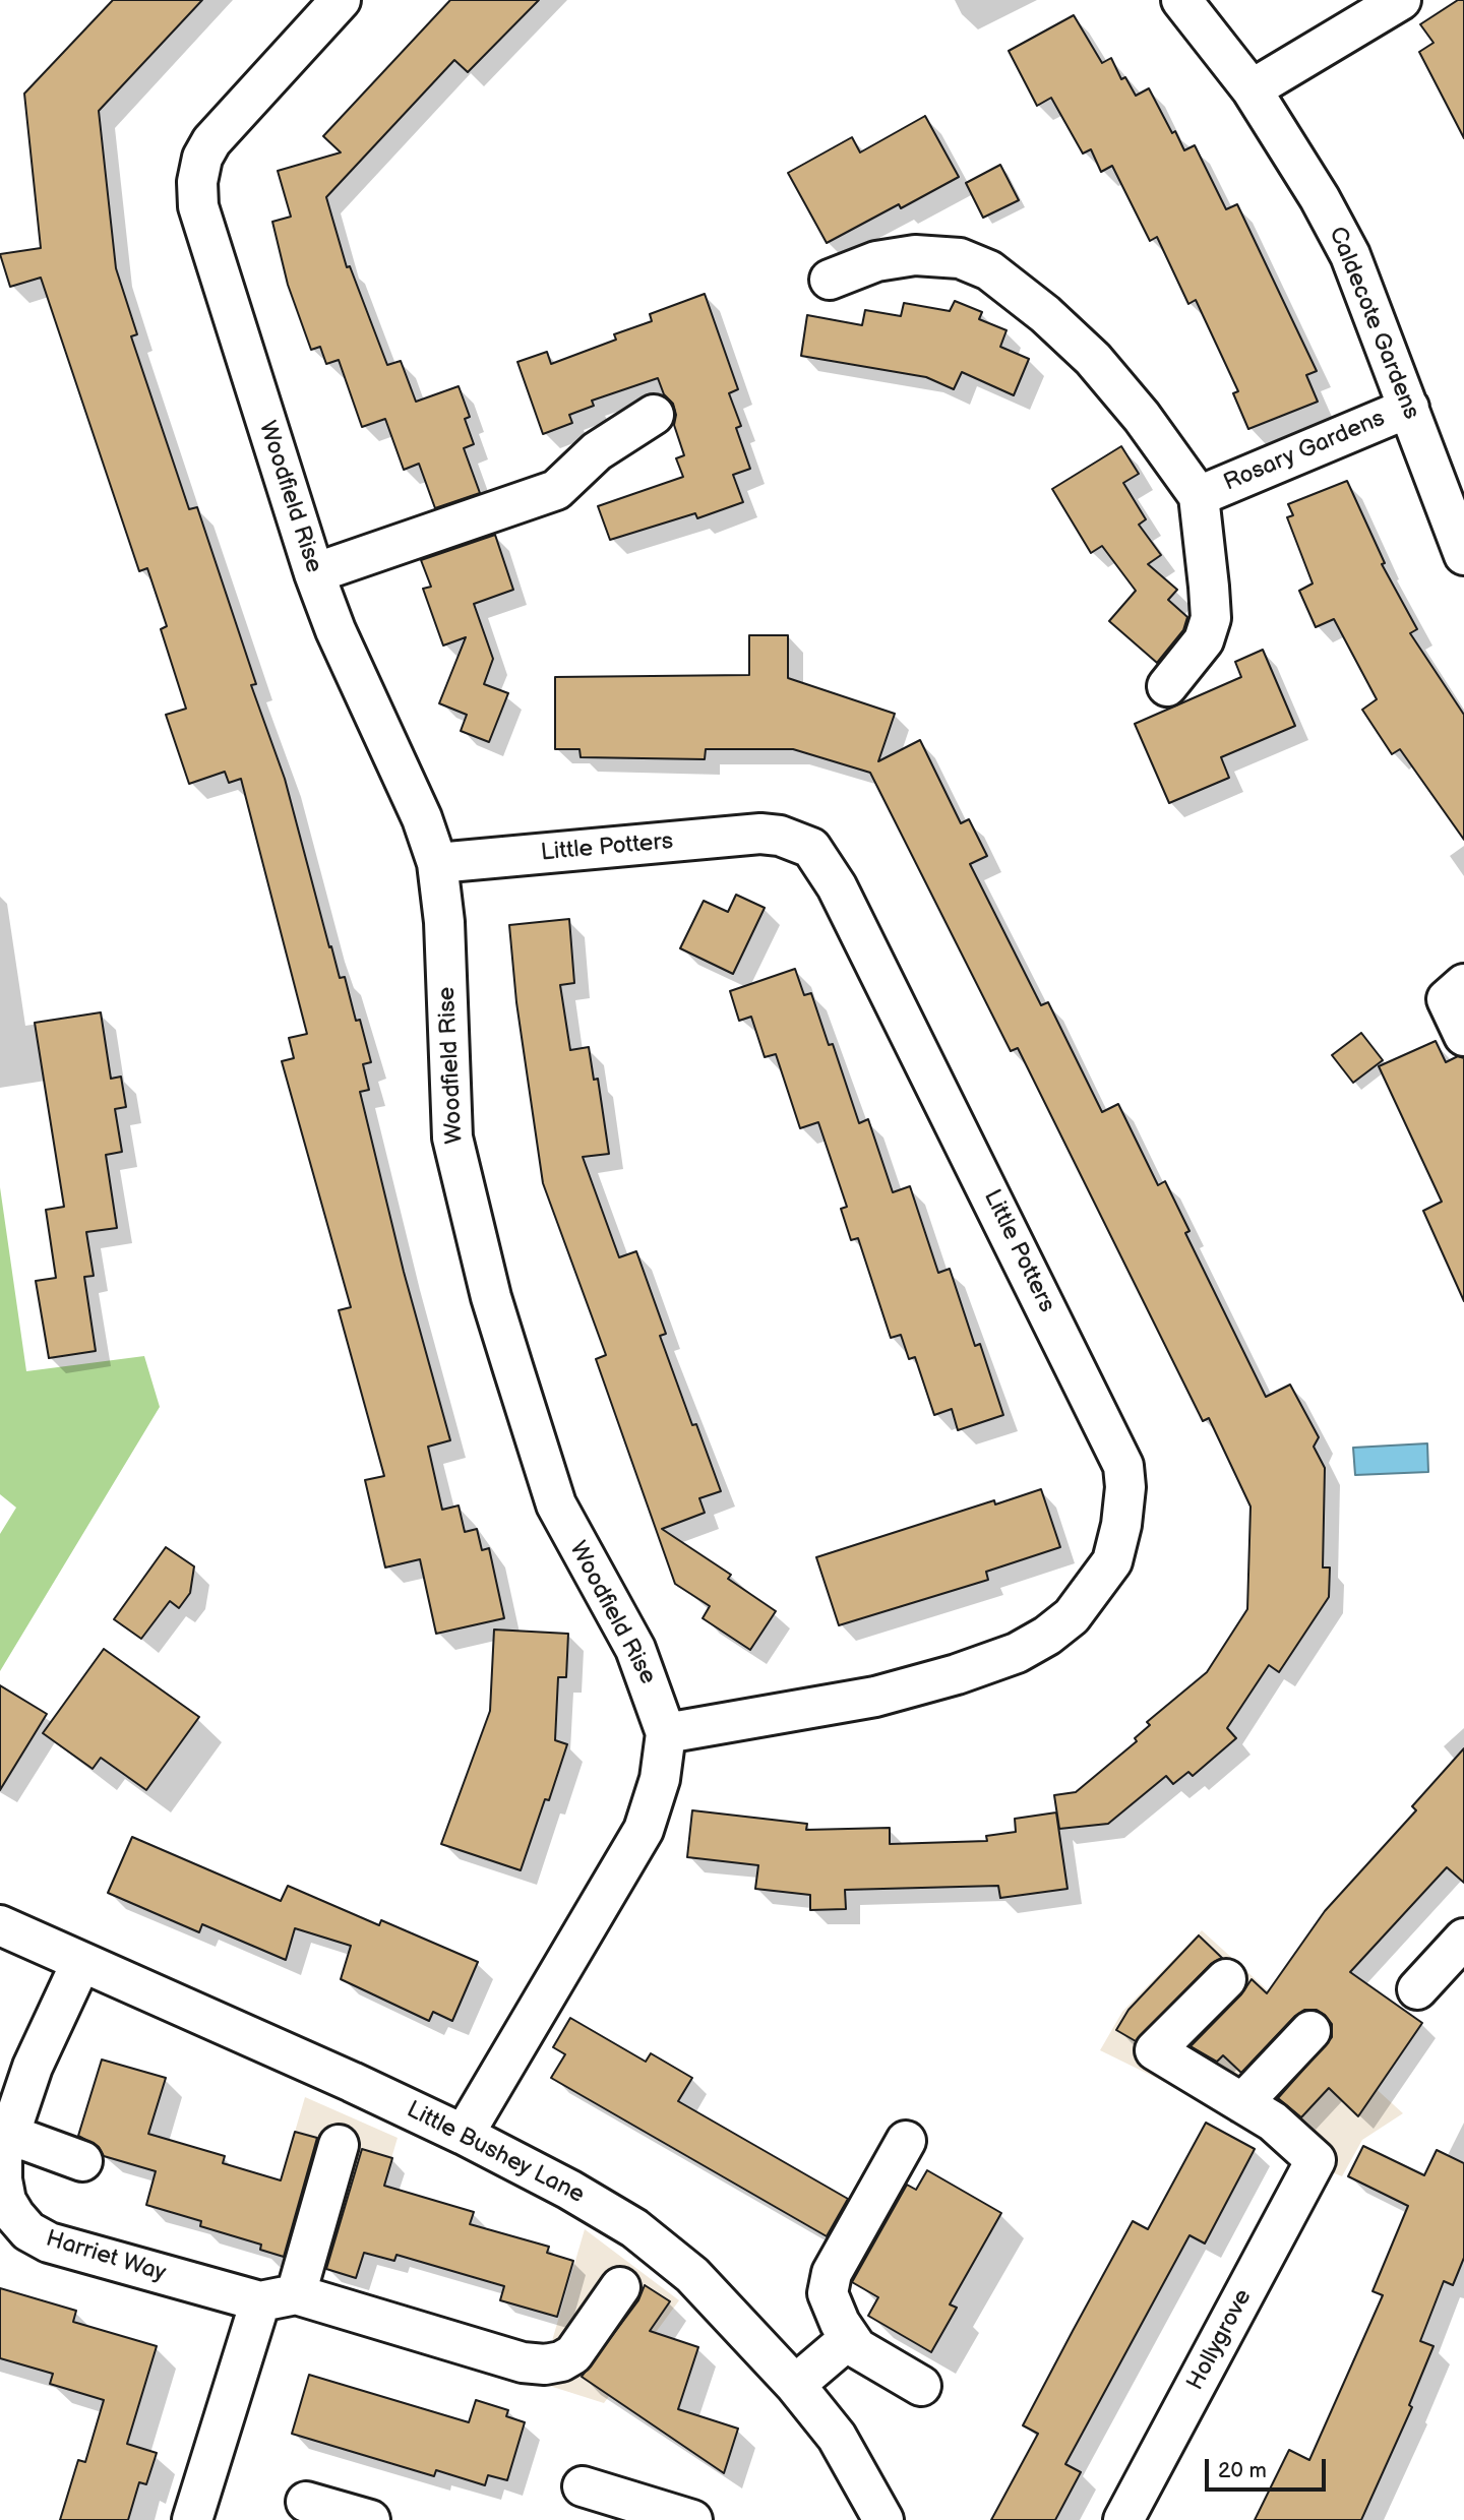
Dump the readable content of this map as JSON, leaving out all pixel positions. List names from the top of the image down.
{
  "streets": {
    "street": [
      "Caldecote Gardens",
      "Rosary Gardens",
      "Woodfield Rise",
      "Little Potters",
      "Little Bushey Lane",
      "Harriet Way",
      "Hollygrove"
    ]
  },
  "crossings": [
    ["Caldecote Gardens", "Rosary Gardens"],
    ["Woodfield Rise", "Little Potters"],
    ["Woodfield Rise", "Little Bushey Lane"],
    ["Little Bushey Lane", "Harriet Way"]
  ],
  "scale_bar": "20 m"
}
